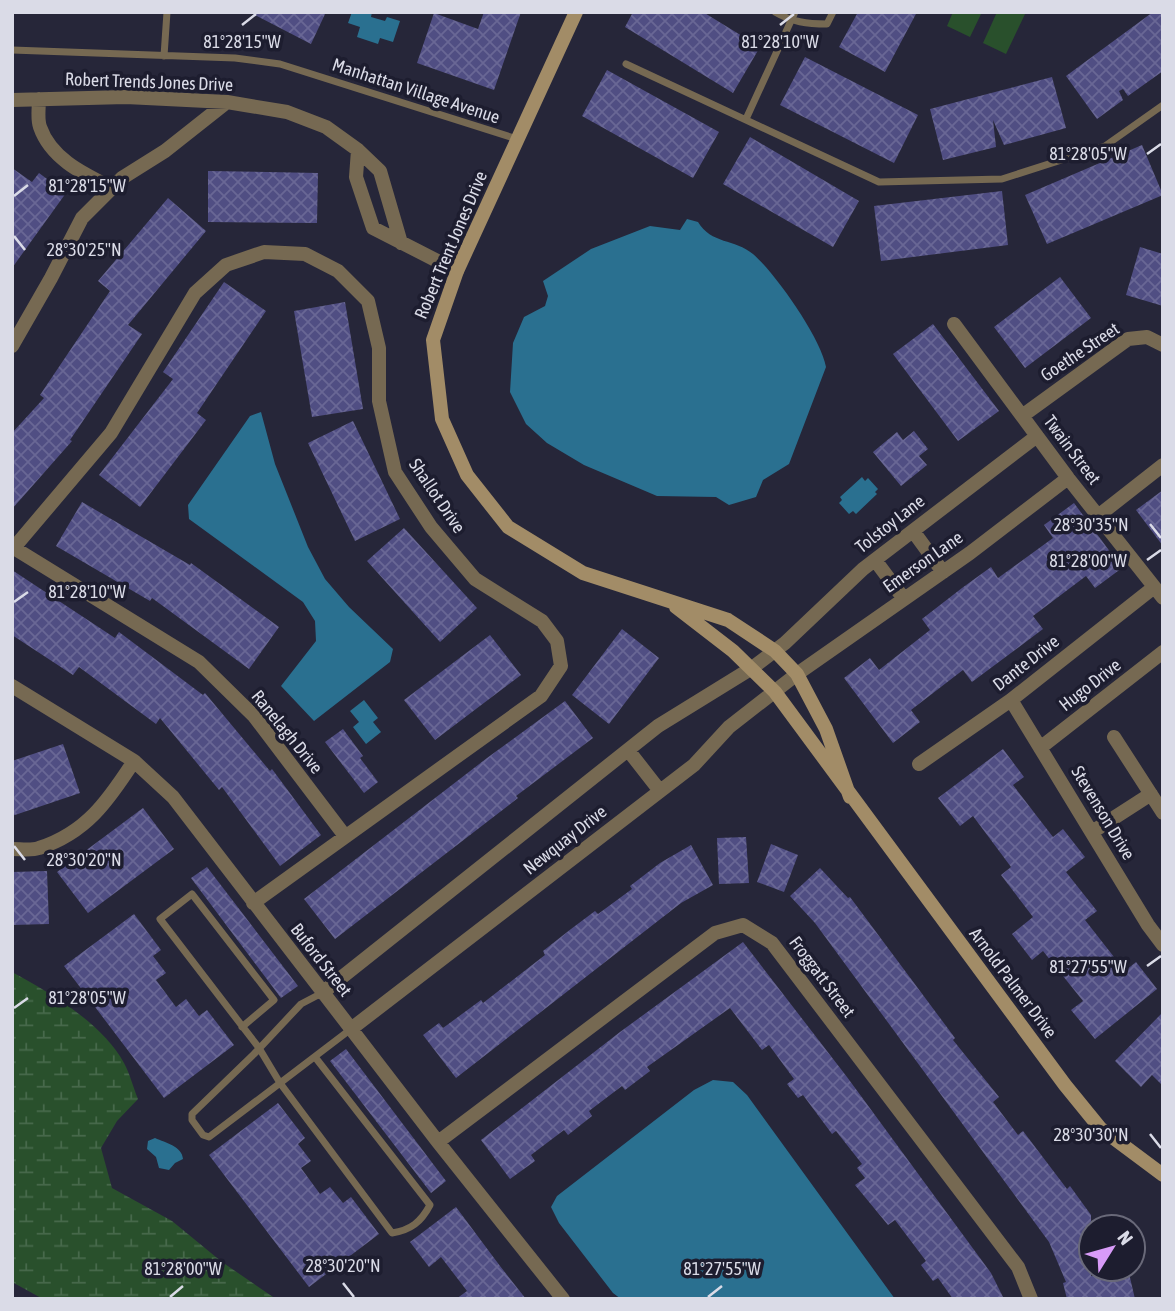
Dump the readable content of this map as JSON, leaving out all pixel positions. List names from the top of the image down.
{
  "streets": {
    "street": [
      "Robert Trends Jones Drive",
      "Robert Trent Jones Drive",
      "Goethe Street",
      "Twain Street",
      "Shallot Drive",
      "Tolstoy Lane",
      "Emerson Lane",
      "Dante Drive",
      "Hugo Drive",
      "Ranelagh Drive",
      "Stevenson Drive",
      "Newquay Drive",
      "Buford Street",
      "Froggatt Street",
      "Arnold Palmer Drive"
    ],
    "lane": ["Manhattan Village Avenue"]
  },
  "crossings": [
    ["Manhattan Village Avenue", "Robert Trent Jones Drive"],
    ["Robert Trent Jones Drive", "Tolstoy Lane"],
    ["Robert Trent Jones Drive", "Emerson Lane"],
    ["Robert Trent Jones Drive", "Newquay Drive"],
    ["Robert Trent Jones Drive", "Arnold Palmer Drive"],
    ["Goethe Street", "Twain Street"],
    ["Twain Street", "Tolstoy Lane"],
    ["Twain Street", "Emerson Lane"],
    ["Twain Street", "Dante Drive"],
    ["Shallot Drive", "Ranelagh Drive"],
    ["Shallot Drive", "Buford Street"],
    ["Tolstoy Lane", "Newquay Drive"],
    ["Emerson Lane", "Newquay Drive"],
    ["Emerson Lane", "Arnold Palmer Drive"],
    ["Dante Drive", "Stevenson Drive"],
    ["Hugo Drive", "Stevenson Drive"],
    ["Newquay Drive", "Buford Street"],
    ["Newquay Drive", "Arnold Palmer Drive"],
    ["Buford Street", "Froggatt Street"]
  ],
  "north": "top right",
  "coordinates": [
    "81°28'15\"W",
    "81°28'10\"W",
    "81°28'05\"W",
    "28°30'25\"N",
    "28°30'35\"N",
    "81°28'00\"W",
    "28°30'20\"N",
    "81°27'55\"W",
    "28°30'30\"N"
  ]
}
